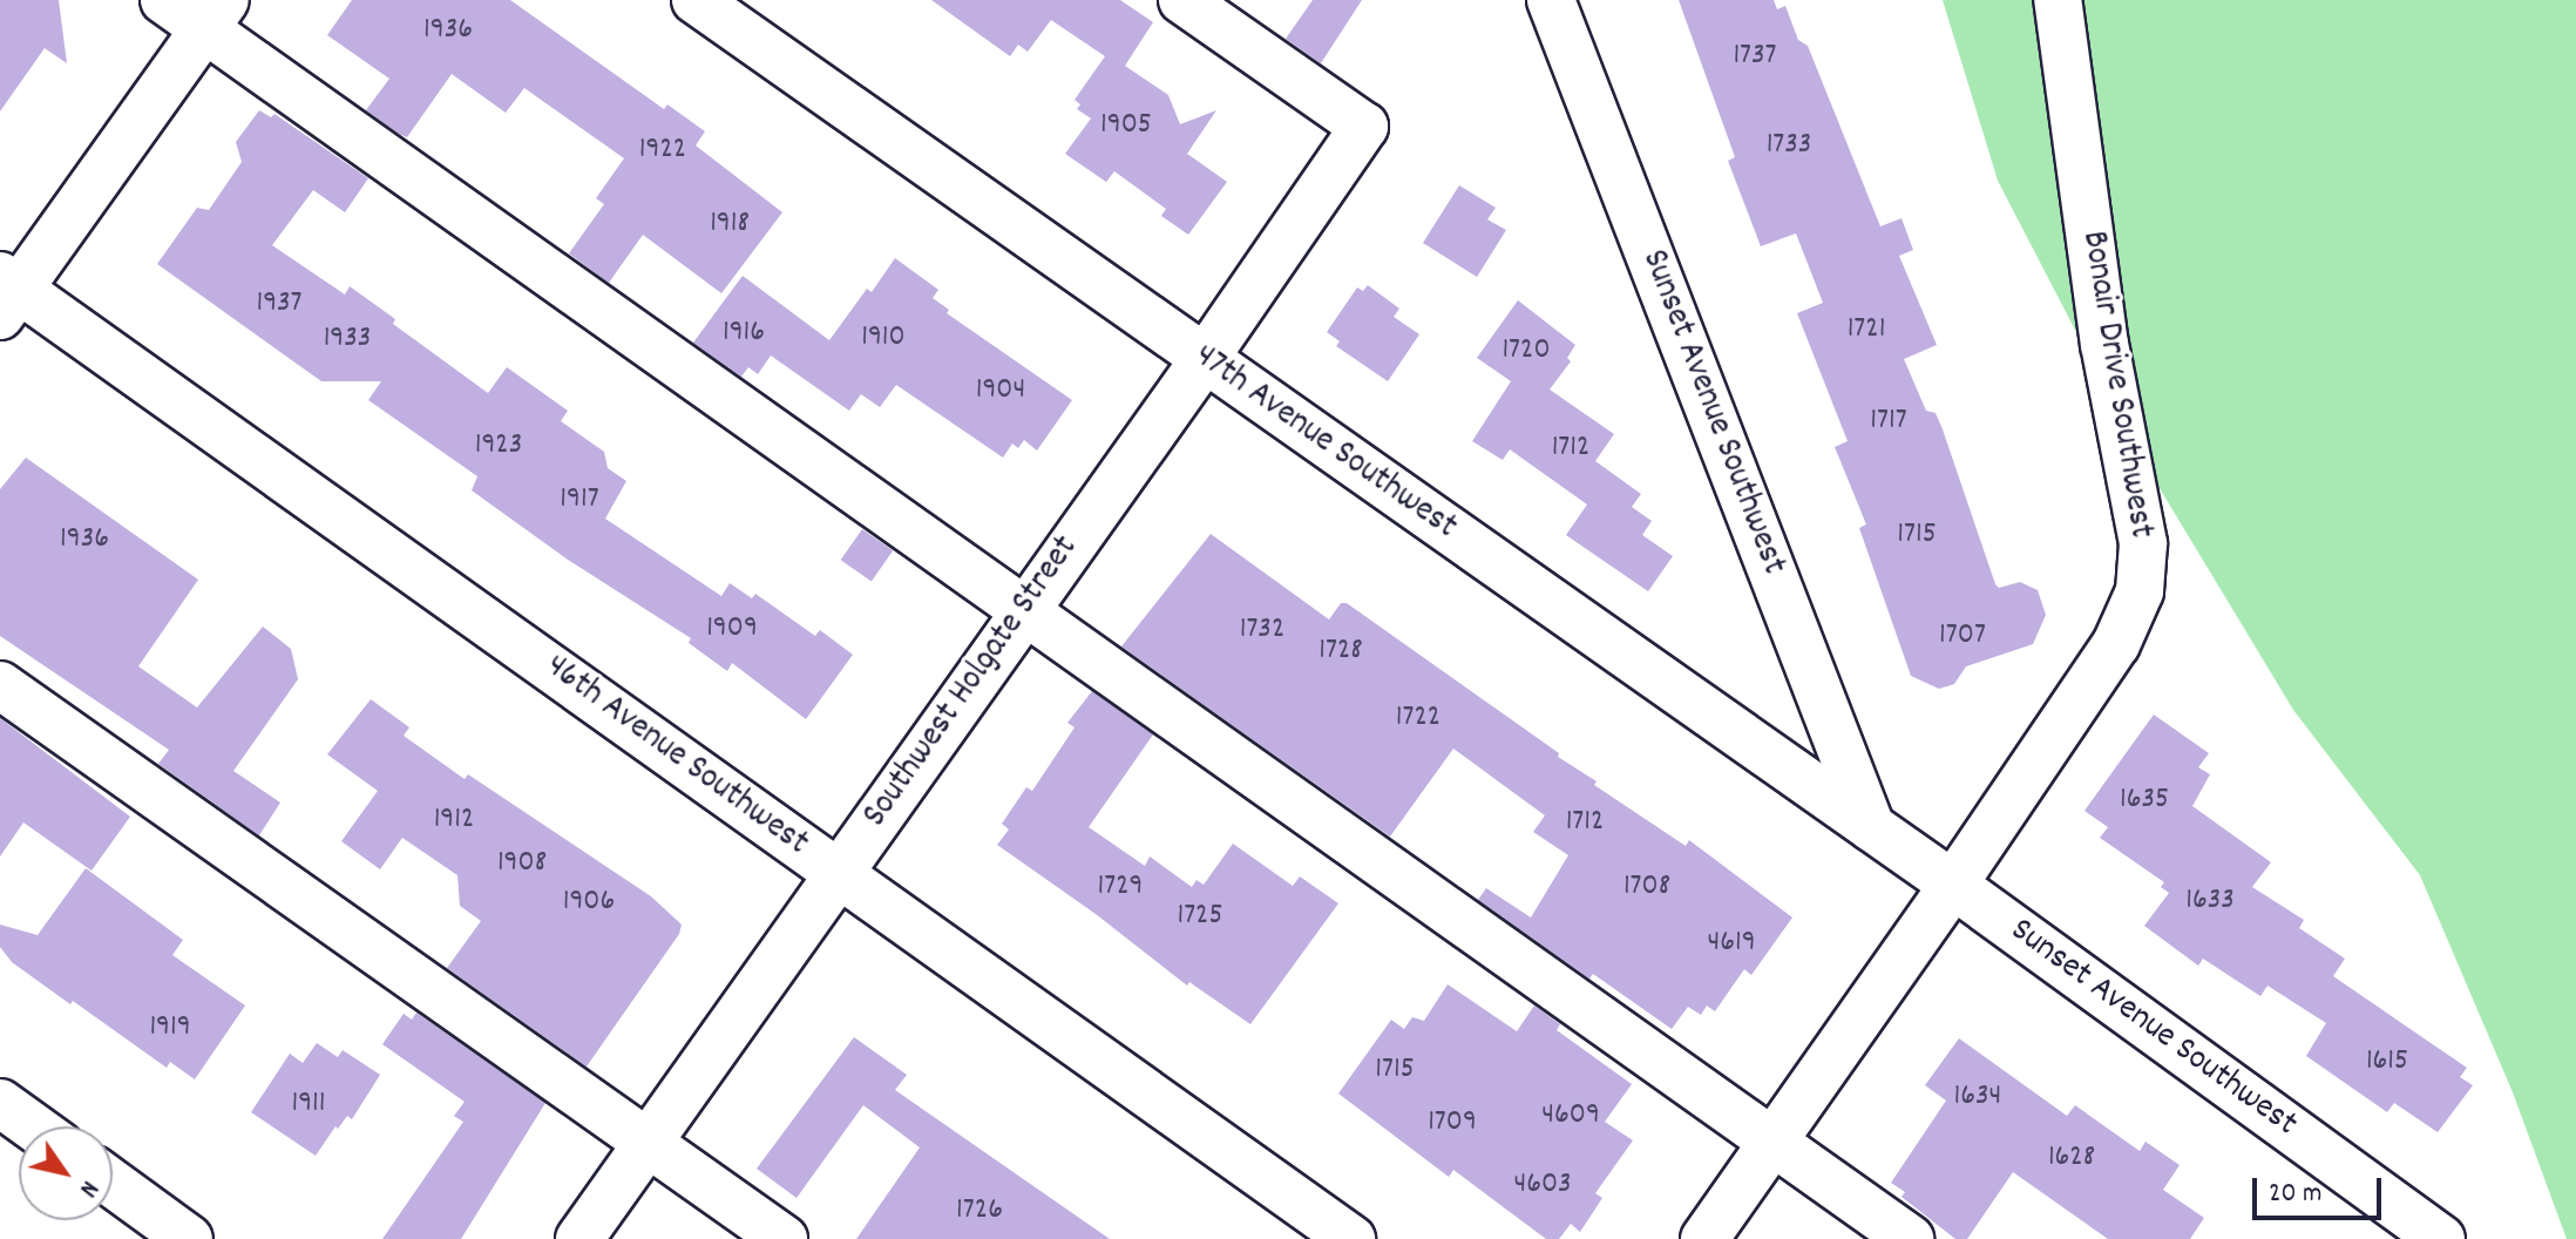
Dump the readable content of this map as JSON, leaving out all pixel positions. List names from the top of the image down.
{
  "streets": {
    "street": [
      "Bonair Drive Southwest",
      "Sunset Avenue Southwest",
      "47th Avenue Southwest",
      "Southwest Holgate Street",
      "46th Avenue Southwest"
    ]
  },
  "crossings": [
    ["Bonair Drive Southwest", "Sunset Avenue Southwest"],
    ["Bonair Drive Southwest", "47th Avenue Southwest"],
    ["Sunset Avenue Southwest", "47th Avenue Southwest"],
    ["47th Avenue Southwest", "Southwest Holgate Street"],
    ["Southwest Holgate Street", "46th Avenue Southwest"]
  ],
  "house_numbers": [
    "1936",
    "1737",
    "1905",
    "1733",
    "1922",
    "1918",
    "1937",
    "1721",
    "1916",
    "1910",
    "1933",
    "1720",
    "1904",
    "1717",
    "1923",
    "1712",
    "1917",
    "1715",
    "1936",
    "1909",
    "1732",
    "1707",
    "1728",
    "1722",
    "1635",
    "1912",
    "1712",
    "1908",
    "1729",
    "1708",
    "1633",
    "1906",
    "1725",
    "4619",
    "1919",
    "1615",
    "1715",
    "1634",
    "1911",
    "4609",
    "1709",
    "1628",
    "4603",
    "1726"
  ],
  "scale_bar": "20 m",
  "north": "bottom right"
}
